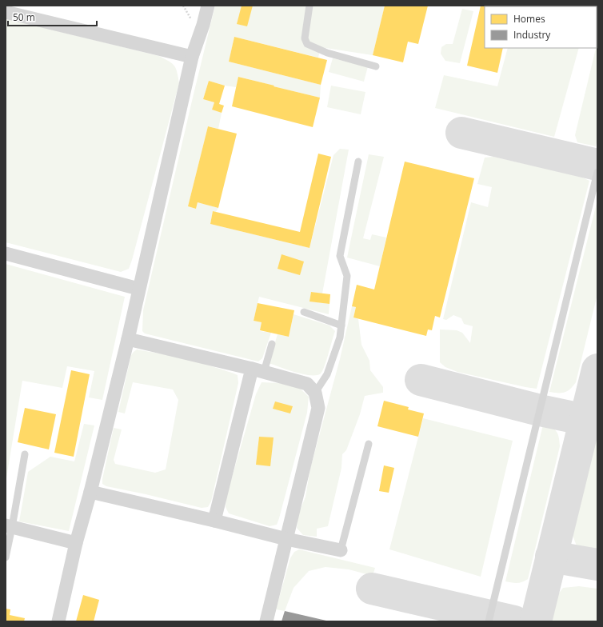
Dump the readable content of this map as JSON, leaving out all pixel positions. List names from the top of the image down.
{
  "legend": ["Homes", "Industry"],
  "scale_bar": "50 m"
}
